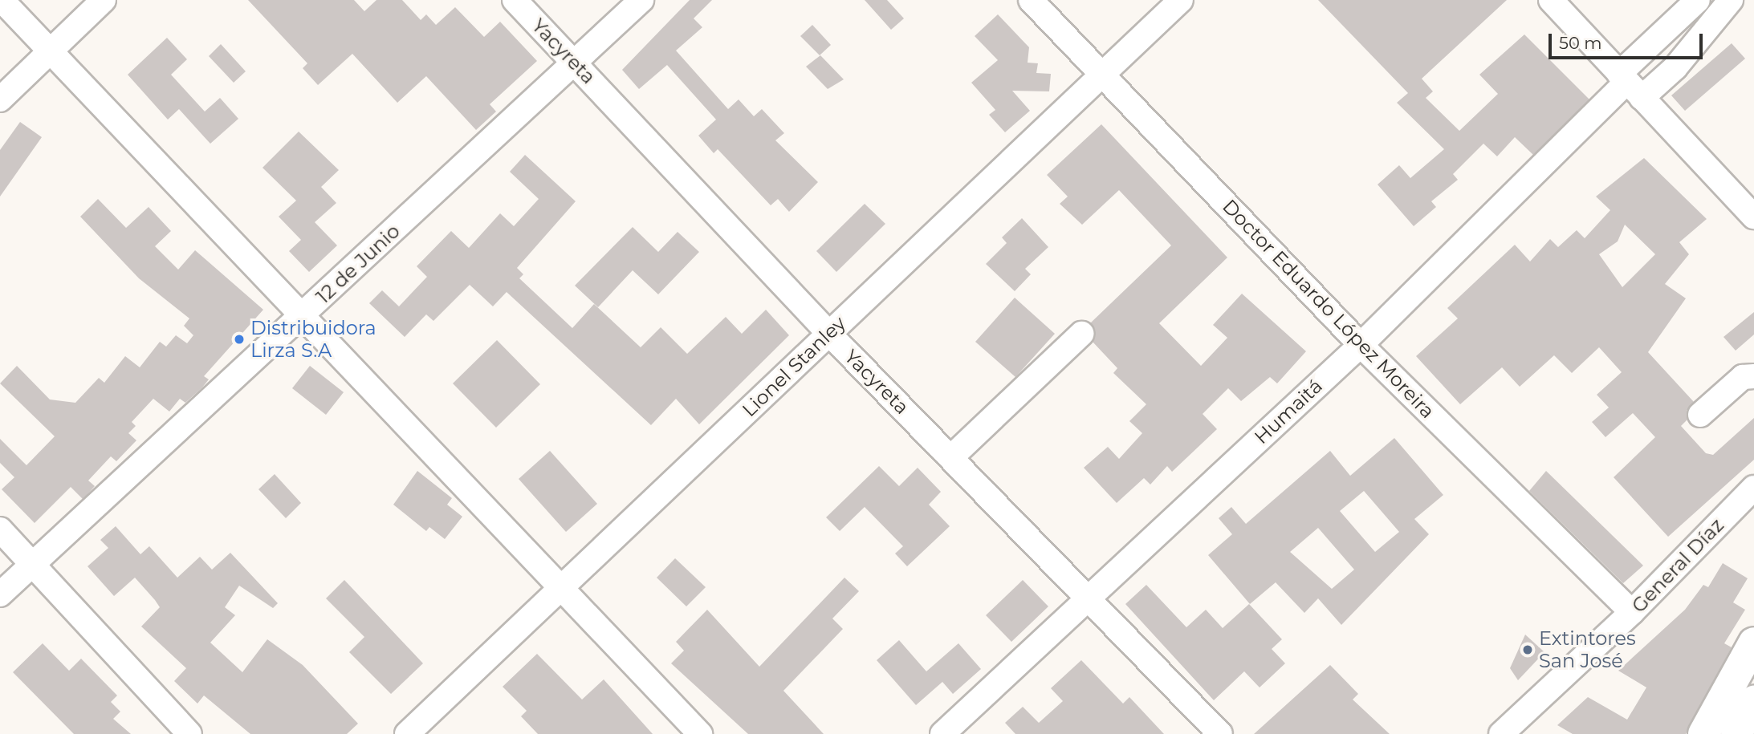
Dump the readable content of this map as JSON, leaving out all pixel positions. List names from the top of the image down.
{
  "streets": {
    "street": [
      "Yacyreta",
      "12 de Junio",
      "Doctor Eduardo López Moreira",
      "Lionel Stanley",
      "Humaitá",
      "General Díaz"
    ]
  },
  "crossings": [
    ["Yacyreta", "12 de Junio"],
    ["Yacyreta", "Lionel Stanley"],
    ["Yacyreta", "Humaitá"],
    ["Doctor Eduardo López Moreira", "Lionel Stanley"],
    ["Doctor Eduardo López Moreira", "Humaitá"],
    ["Doctor Eduardo López Moreira", "General Díaz"]
  ],
  "places": ["Distribuidora Lirza S.A", "Extintores San José"],
  "scale_bar": "50 m"
}
